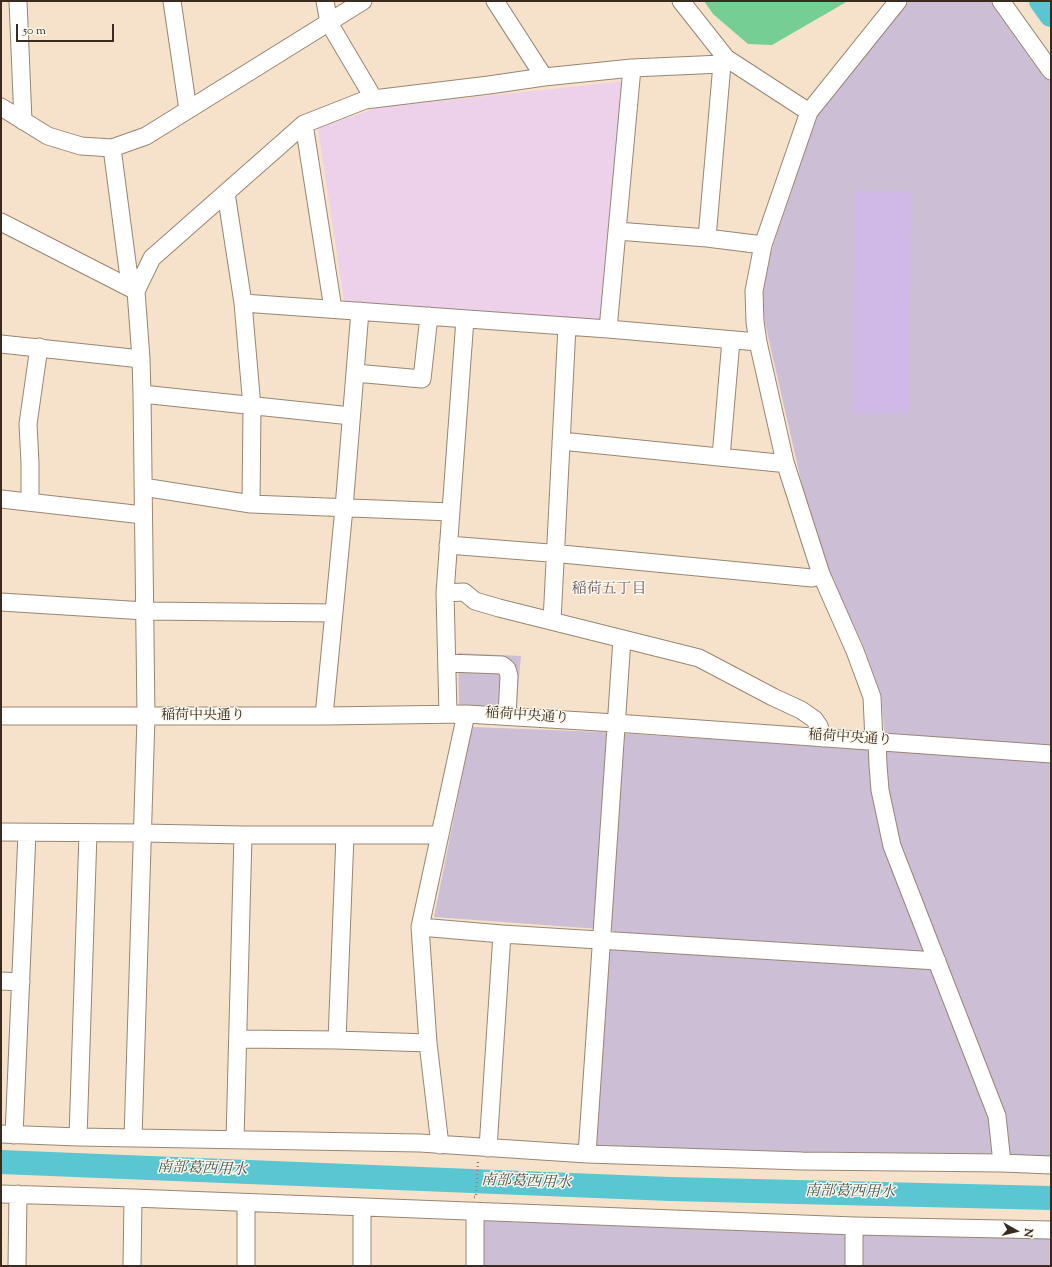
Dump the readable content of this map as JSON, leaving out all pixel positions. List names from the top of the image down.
{
  "streets": {
    "street": ["稲荷中央通り"]
  },
  "districts": ["稲荷五丁目"],
  "water": ["南部葛西用水"],
  "scale_bar": "50 m",
  "north": "right"
}
